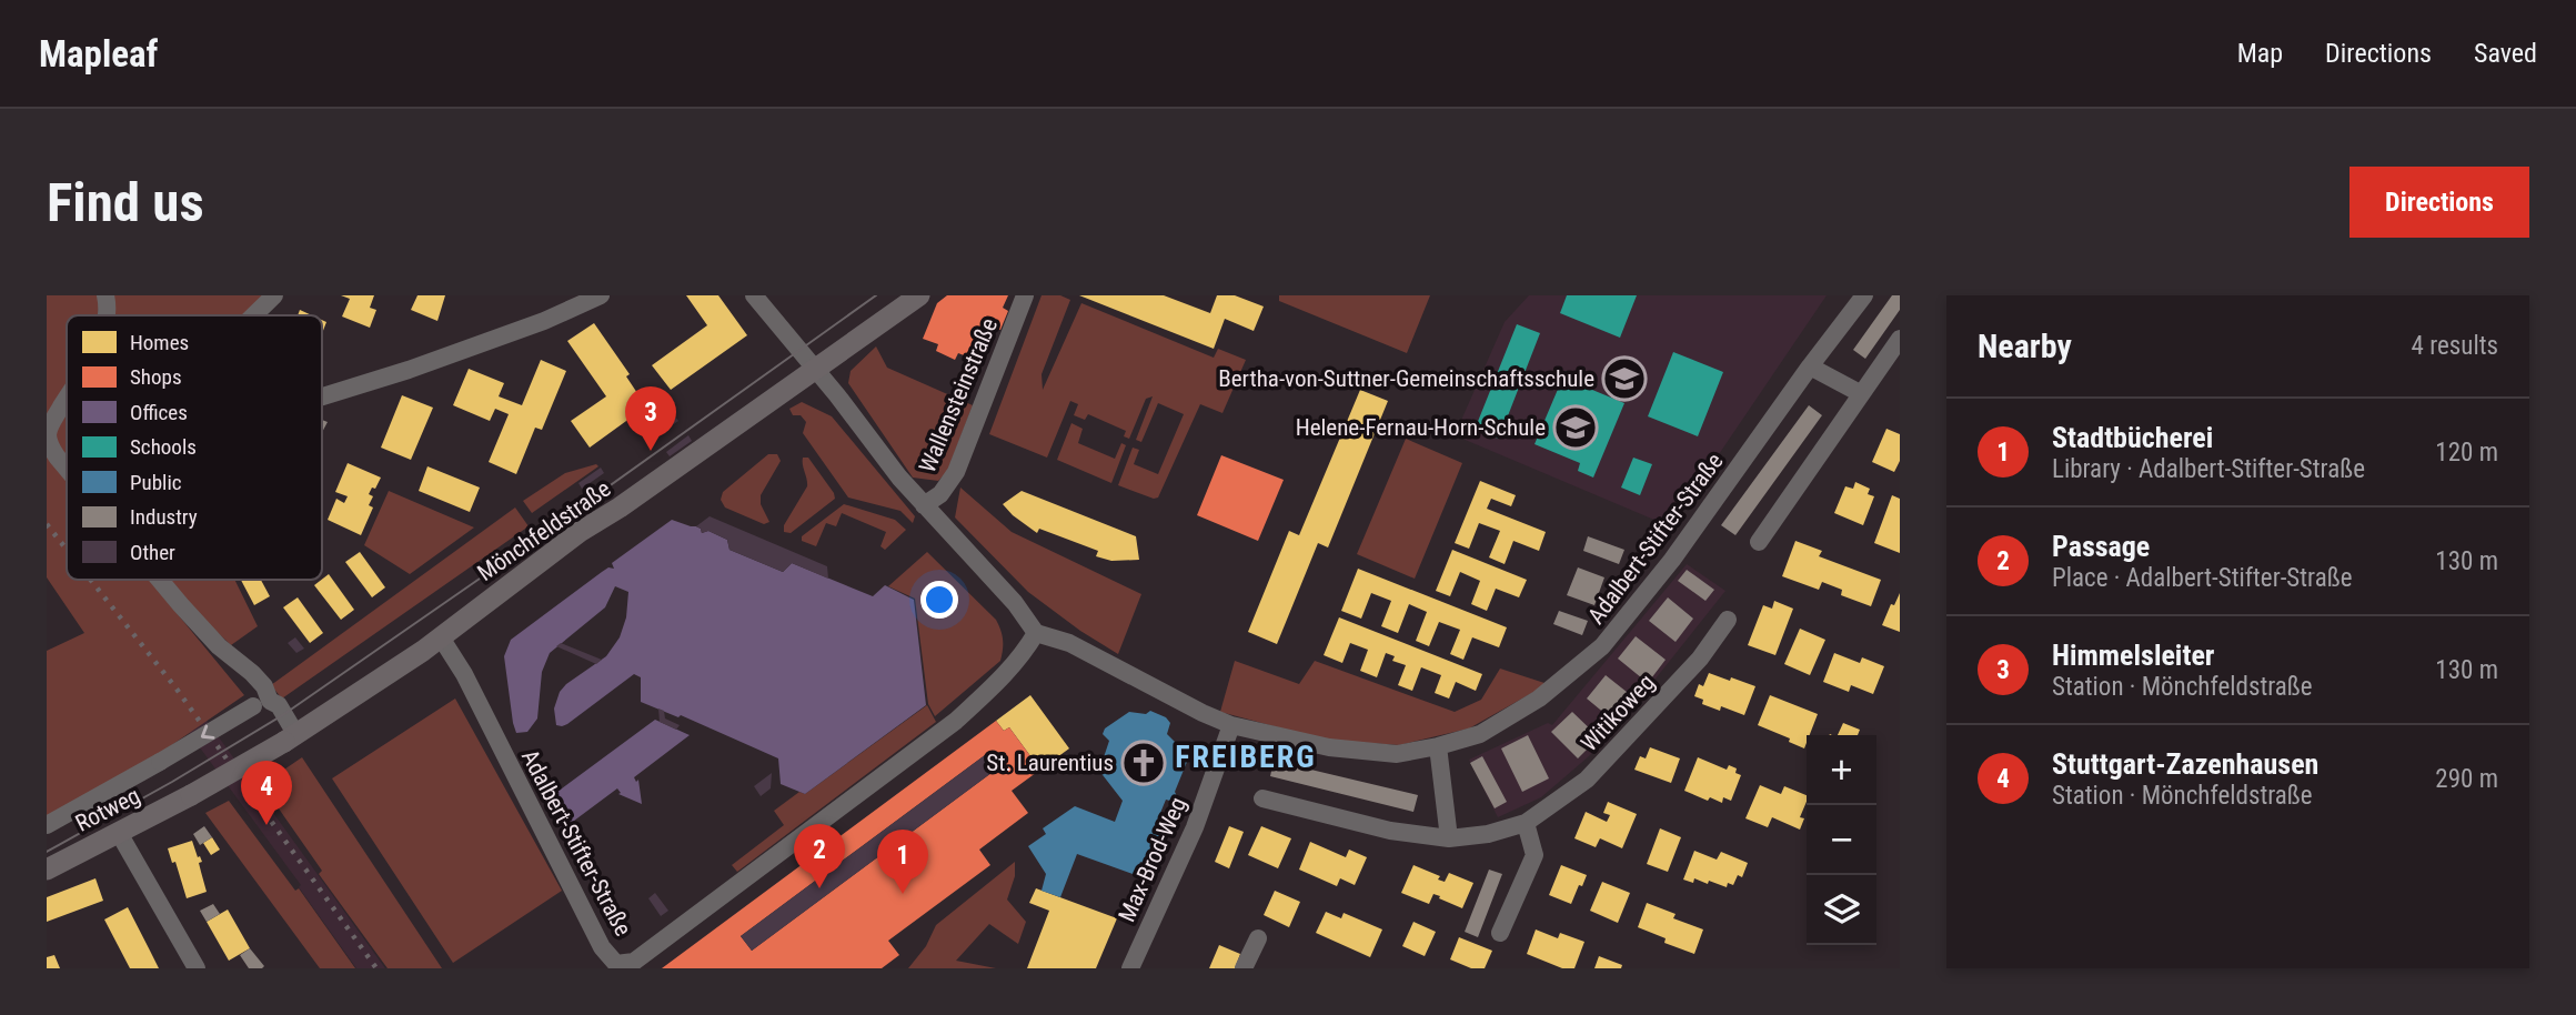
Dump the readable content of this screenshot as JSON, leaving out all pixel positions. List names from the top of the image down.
{
  "streets": {
    "main road": ["Mönchfeldstraße", "Rotweg"],
    "street": [
      "Wallensteinstraße",
      "Adalbert-Stifter-Straße",
      "Witikoweg",
      "Max-Brod-Weg"
    ]
  },
  "crossings": [
    ["Mönchfeldstraße", "Adalbert-Stifter-Straße"],
    ["Mönchfeldstraße", "Rotweg"],
    ["Adalbert-Stifter-Straße", "Max-Brod-Weg"]
  ],
  "districts": ["FREIBERG"],
  "places": {
    "school or university": ["Bertha-von-Suttner-Gemeinschaftsschule", "Helene-Fernau-Horn-Schule"],
    "church": ["St. Laurentius"]
  },
  "legend": [
    "Homes",
    "Shops",
    "Offices",
    "Schools",
    "Public",
    "Industry",
    "Other"
  ],
  "page": {
    "header": "Mapleaf",
    "nav": ["Map", "Directions", "Saved"],
    "buttons": "Directions",
    "title": "Find us",
    "heading": ["Nearby", "4 results"],
    "pins": [
      "3",
      "4",
      "2",
      "1"
    ],
    "list": [
      {
        "mark": "1",
        "name": "Stadtbücherei",
        "note": "Library · Adalbert-Stifter-Straße",
        "value": "120 m"
      },
      {
        "mark": "2",
        "name": "Passage",
        "note": "Place · Adalbert-Stifter-Straße",
        "value": "130 m"
      },
      {
        "mark": "3",
        "name": "Himmelsleiter",
        "note": "Station · Mönchfeldstraße",
        "value": "130 m"
      },
      {
        "mark": "4",
        "name": "Stuttgart-Zazenhausen",
        "note": "Station · Mönchfeldstraße",
        "value": "290 m"
      }
    ],
    "map_buttons": ["+", "−"]
  }
}
